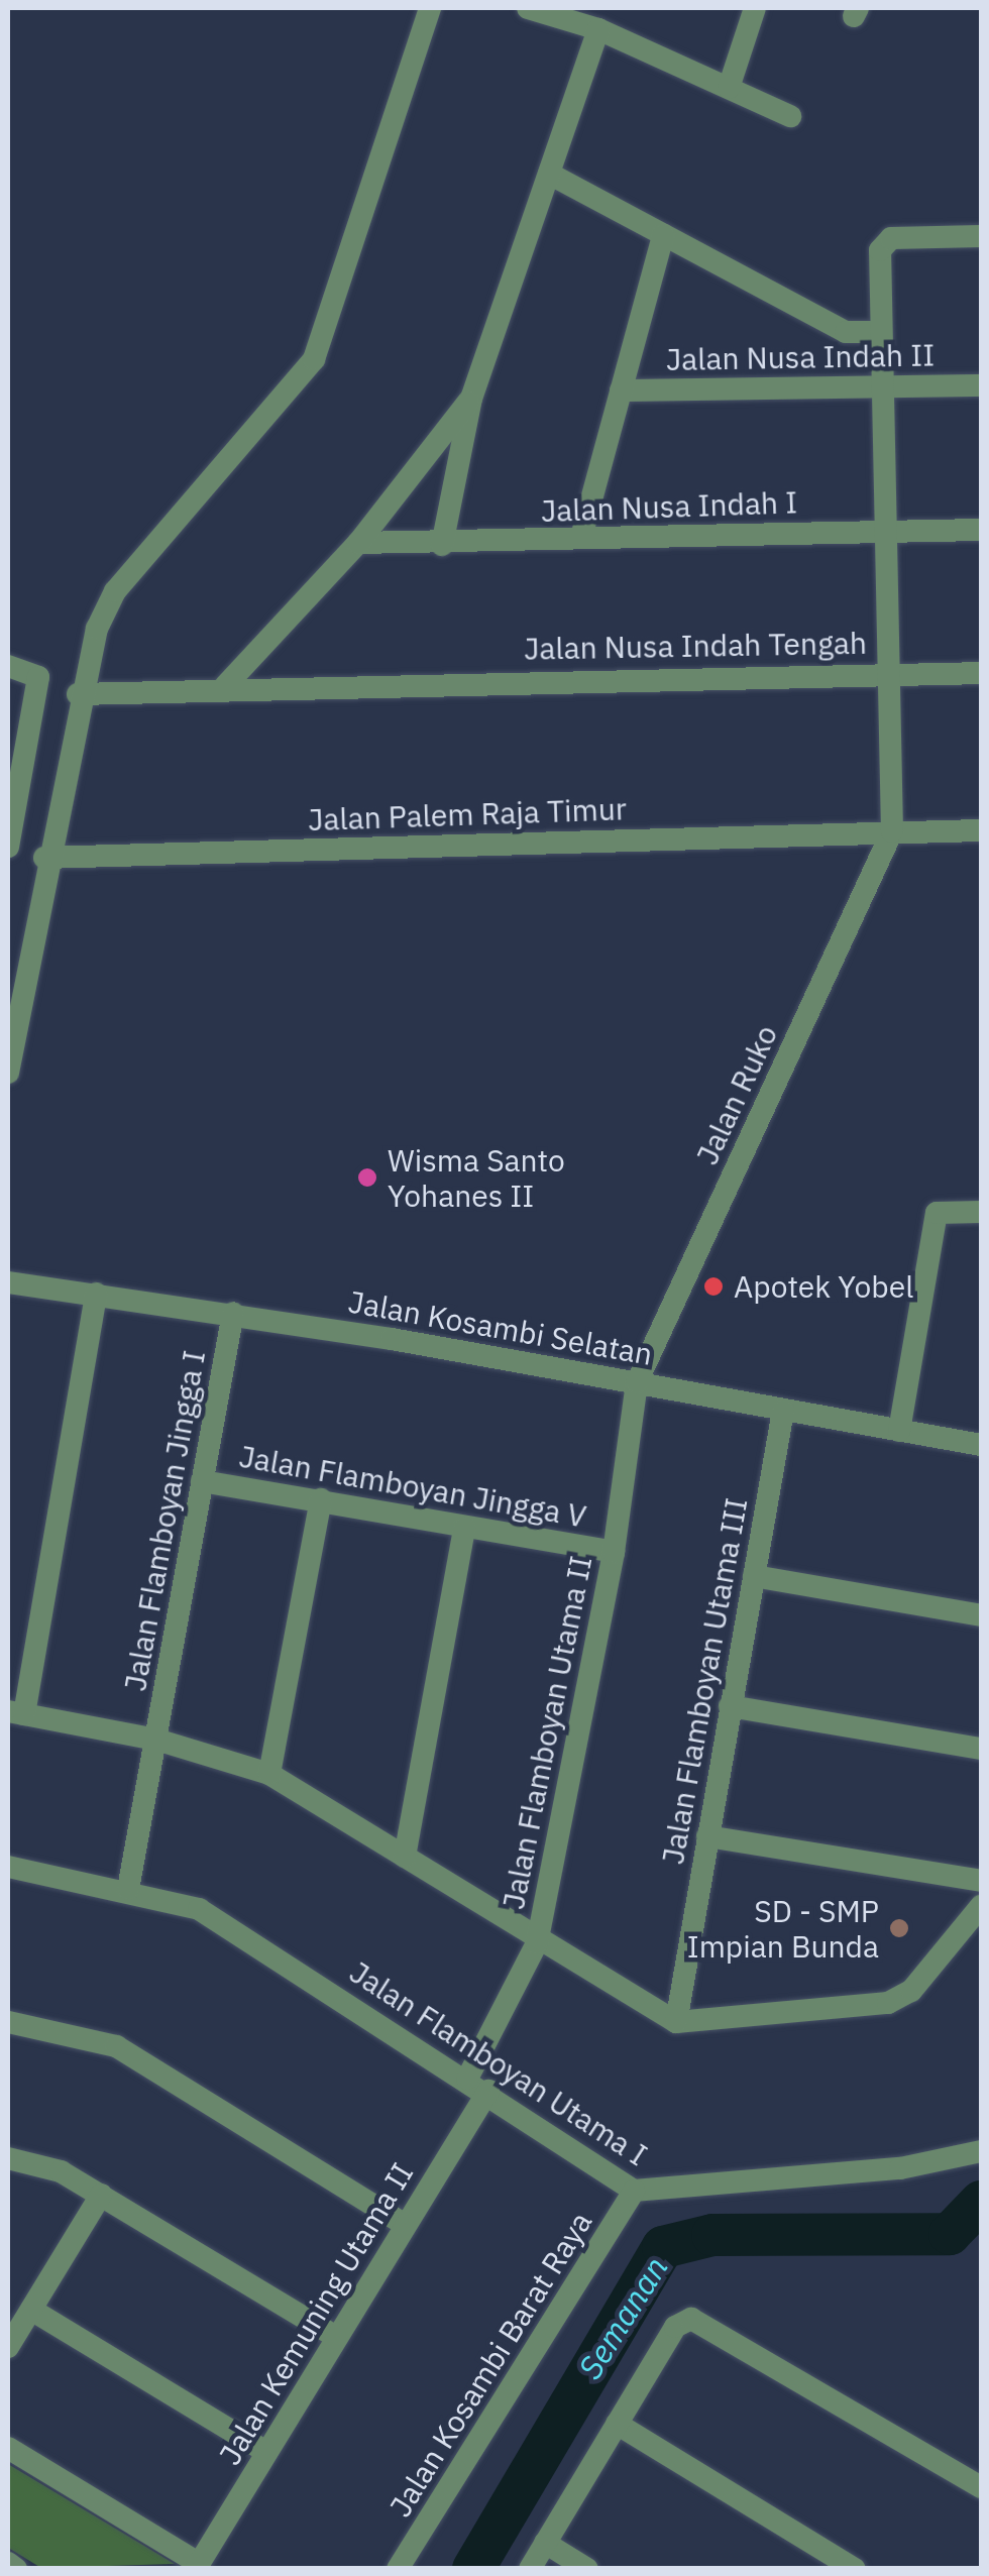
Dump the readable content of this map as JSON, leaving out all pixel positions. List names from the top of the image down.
{
  "streets": {
    "street": [
      "Jalan Nusa Indah II",
      "Jalan Nusa Indah I",
      "Jalan Nusa Indah Tengah",
      "Jalan Palem Raja Timur",
      "Jalan Ruko",
      "Jalan Kosambi Selatan",
      "Jalan Flamboyan Jingga V",
      "Jalan Flamboyan Jingga I",
      "Jalan Flamboyan Utama III",
      "Jalan Flamboyan Utama II",
      "Jalan Flamboyan Utama I",
      "Jalan Kemuning Utama II",
      "Jalan Kosambi Barat Raya"
    ]
  },
  "crossings": [
    ["Jalan Palem Raja Timur", "Jalan Ruko"],
    ["Jalan Ruko", "Jalan Kosambi Selatan"],
    ["Jalan Ruko", "Jalan Flamboyan Utama II"],
    ["Jalan Kosambi Selatan", "Jalan Flamboyan Jingga I"],
    ["Jalan Kosambi Selatan", "Jalan Flamboyan Utama III"],
    ["Jalan Kosambi Selatan", "Jalan Flamboyan Utama II"],
    ["Jalan Flamboyan Jingga V", "Jalan Flamboyan Jingga I"],
    ["Jalan Flamboyan Jingga V", "Jalan Flamboyan Utama II"],
    ["Jalan Flamboyan Jingga I", "Jalan Flamboyan Utama I"],
    ["Jalan Flamboyan Utama II", "Jalan Flamboyan Utama I"],
    ["Jalan Flamboyan Utama I", "Jalan Kemuning Utama II"],
    ["Jalan Flamboyan Utama I", "Jalan Kosambi Barat Raya"]
  ],
  "water": ["Semanan"],
  "places": ["Wisma Santo Yohanes II", "Apotek Yobel", "SD - SMP Impian Bunda"]
}
